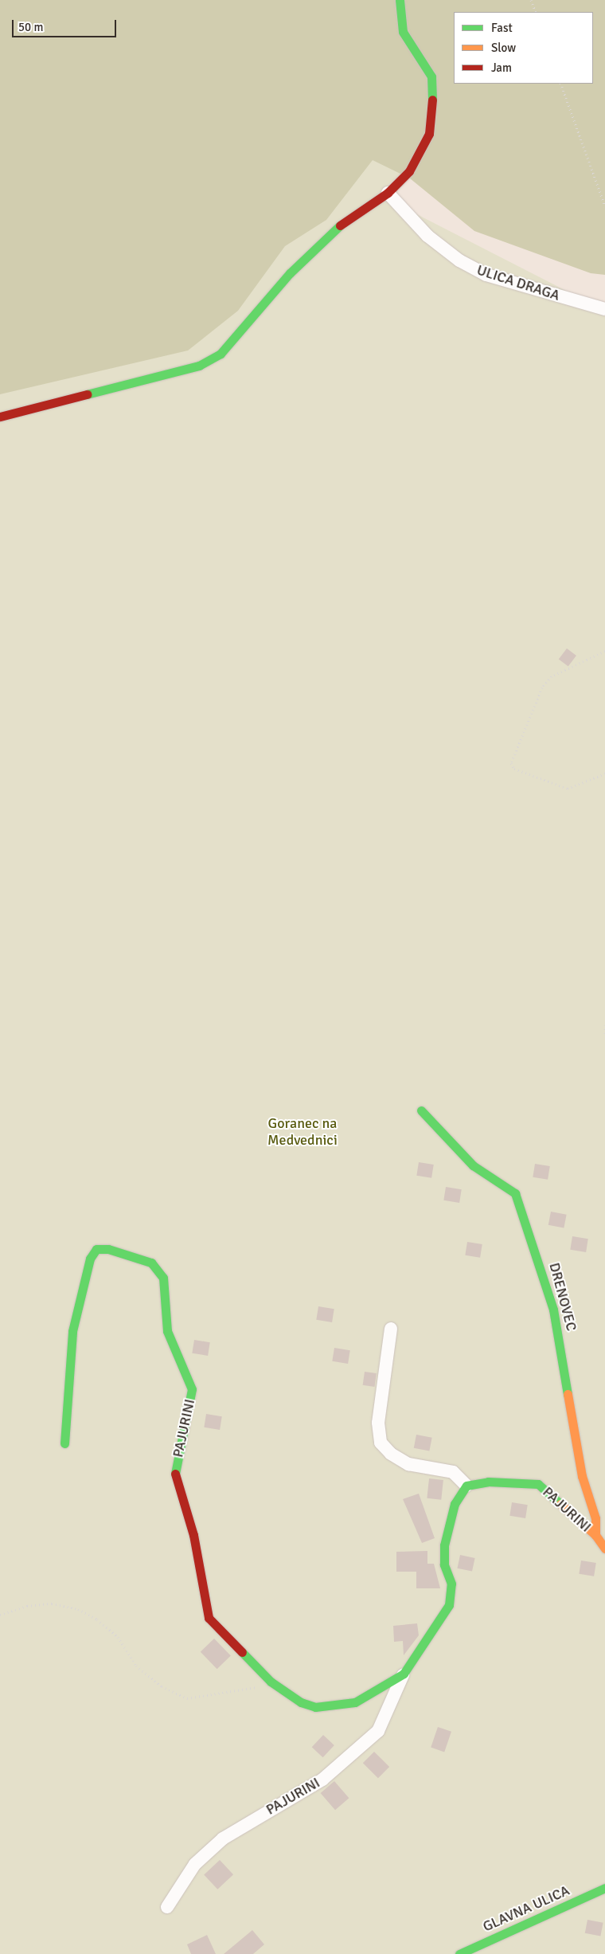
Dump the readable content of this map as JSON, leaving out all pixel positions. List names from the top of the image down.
{
  "streets": {
    "street": [
      "ULICA DRAGA",
      "DRENOVEC",
      "PAJURINI",
      "GLAVNA ULICA"
    ]
  },
  "crossings": [
    ["DRENOVEC", "PAJURINI"]
  ],
  "parks": ["Goranec na Medvednici"],
  "legend": ["Fast", "Slow", "Jam"],
  "scale_bar": "50 m"
}
